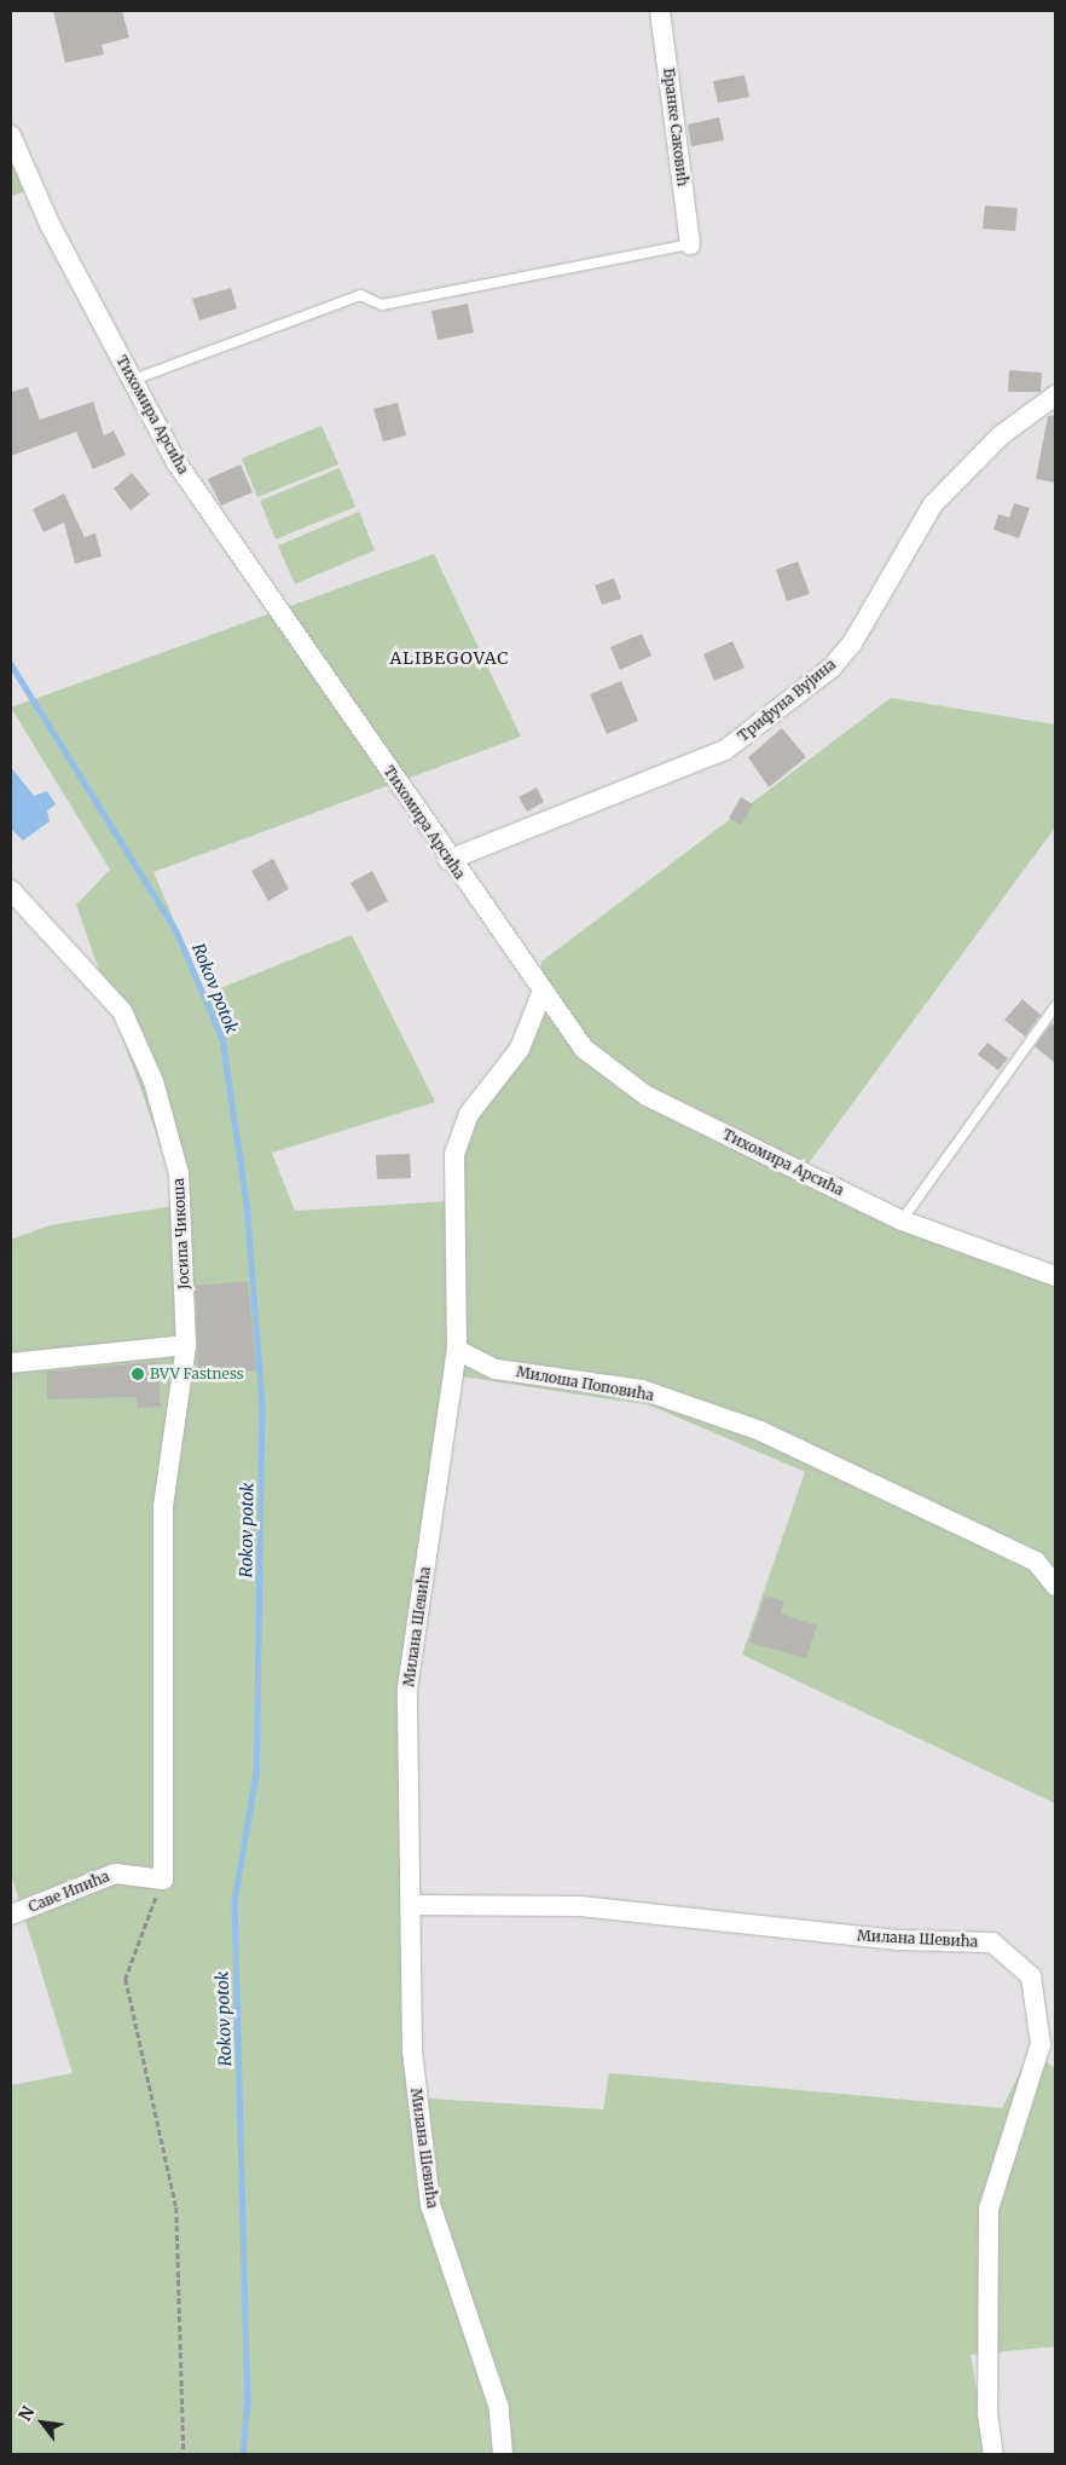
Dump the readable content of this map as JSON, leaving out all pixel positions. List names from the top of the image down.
{
  "streets": {
    "street": [
      "Бранке Саковић",
      "Тихомира Арсића",
      "Трифуна Вујина",
      "Јосипа Чикоша",
      "Милоша Поповића",
      "Милана Шевића",
      "Саве Ипића"
    ]
  },
  "crossings": [
    ["Тихомира Арсића", "Трифуна Вујина"],
    ["Јосипа Чикоша", "Саве Ипића"],
    ["Милоша Поповића", "Милана Шевића"]
  ],
  "districts": ["ALIBEGOVAC"],
  "water": ["Rokov potok"],
  "places": ["BVV Fastness"],
  "north": "top left"
}
